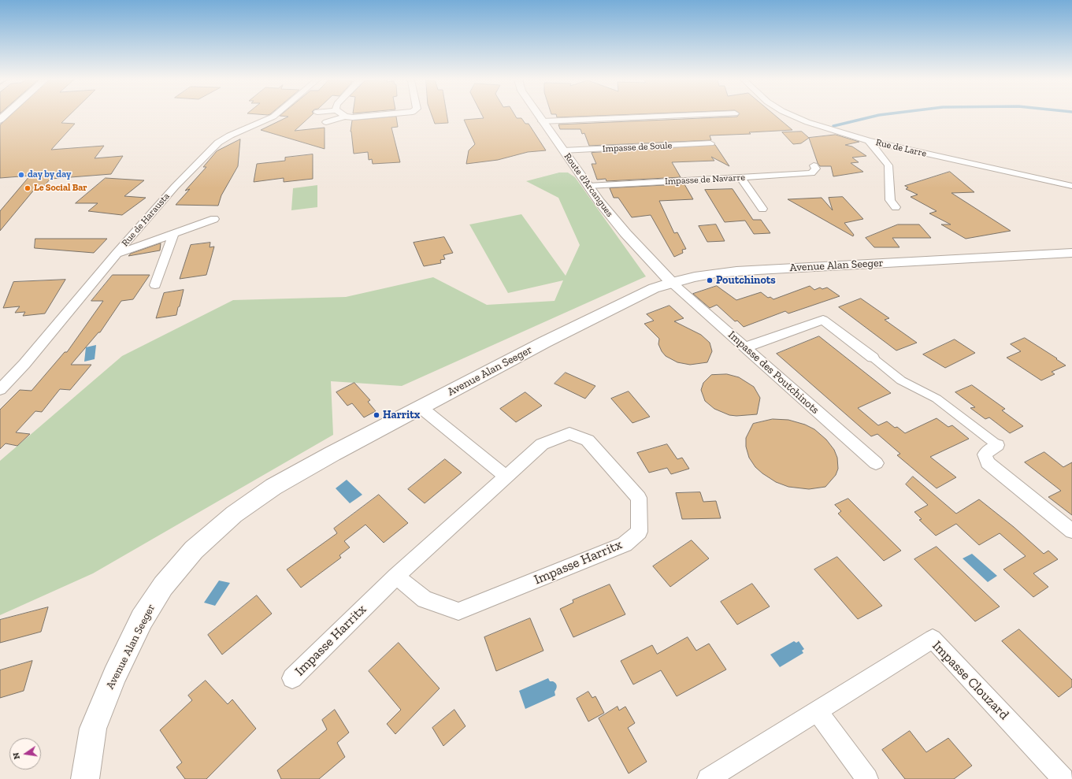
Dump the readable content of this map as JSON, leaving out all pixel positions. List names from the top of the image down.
{
  "streets": {
    "main road": ["Avenue Alan Seeger"],
    "street": [
      "Impasse de Soule",
      "Rue de Larre",
      "Impasse de Navarre",
      "Route d'Arcangues",
      "Rue de Harausta",
      "Impasse des Poutchinots",
      "Impasse Harritx",
      "Impasse Clouzard"
    ]
  },
  "crossings": [
    ["Impasse de Soule", "Route d'Arcangues"],
    ["Impasse de Navarre", "Route d'Arcangues"],
    ["Route d'Arcangues", "Avenue Alan Seeger"],
    ["Route d'Arcangues", "Impasse des Poutchinots"],
    ["Avenue Alan Seeger", "Impasse des Poutchinots"]
  ],
  "places": [
    "day by day",
    "Le Social Bar",
    "Poutchinots",
    "Harritx"
  ],
  "north": "left"
}
